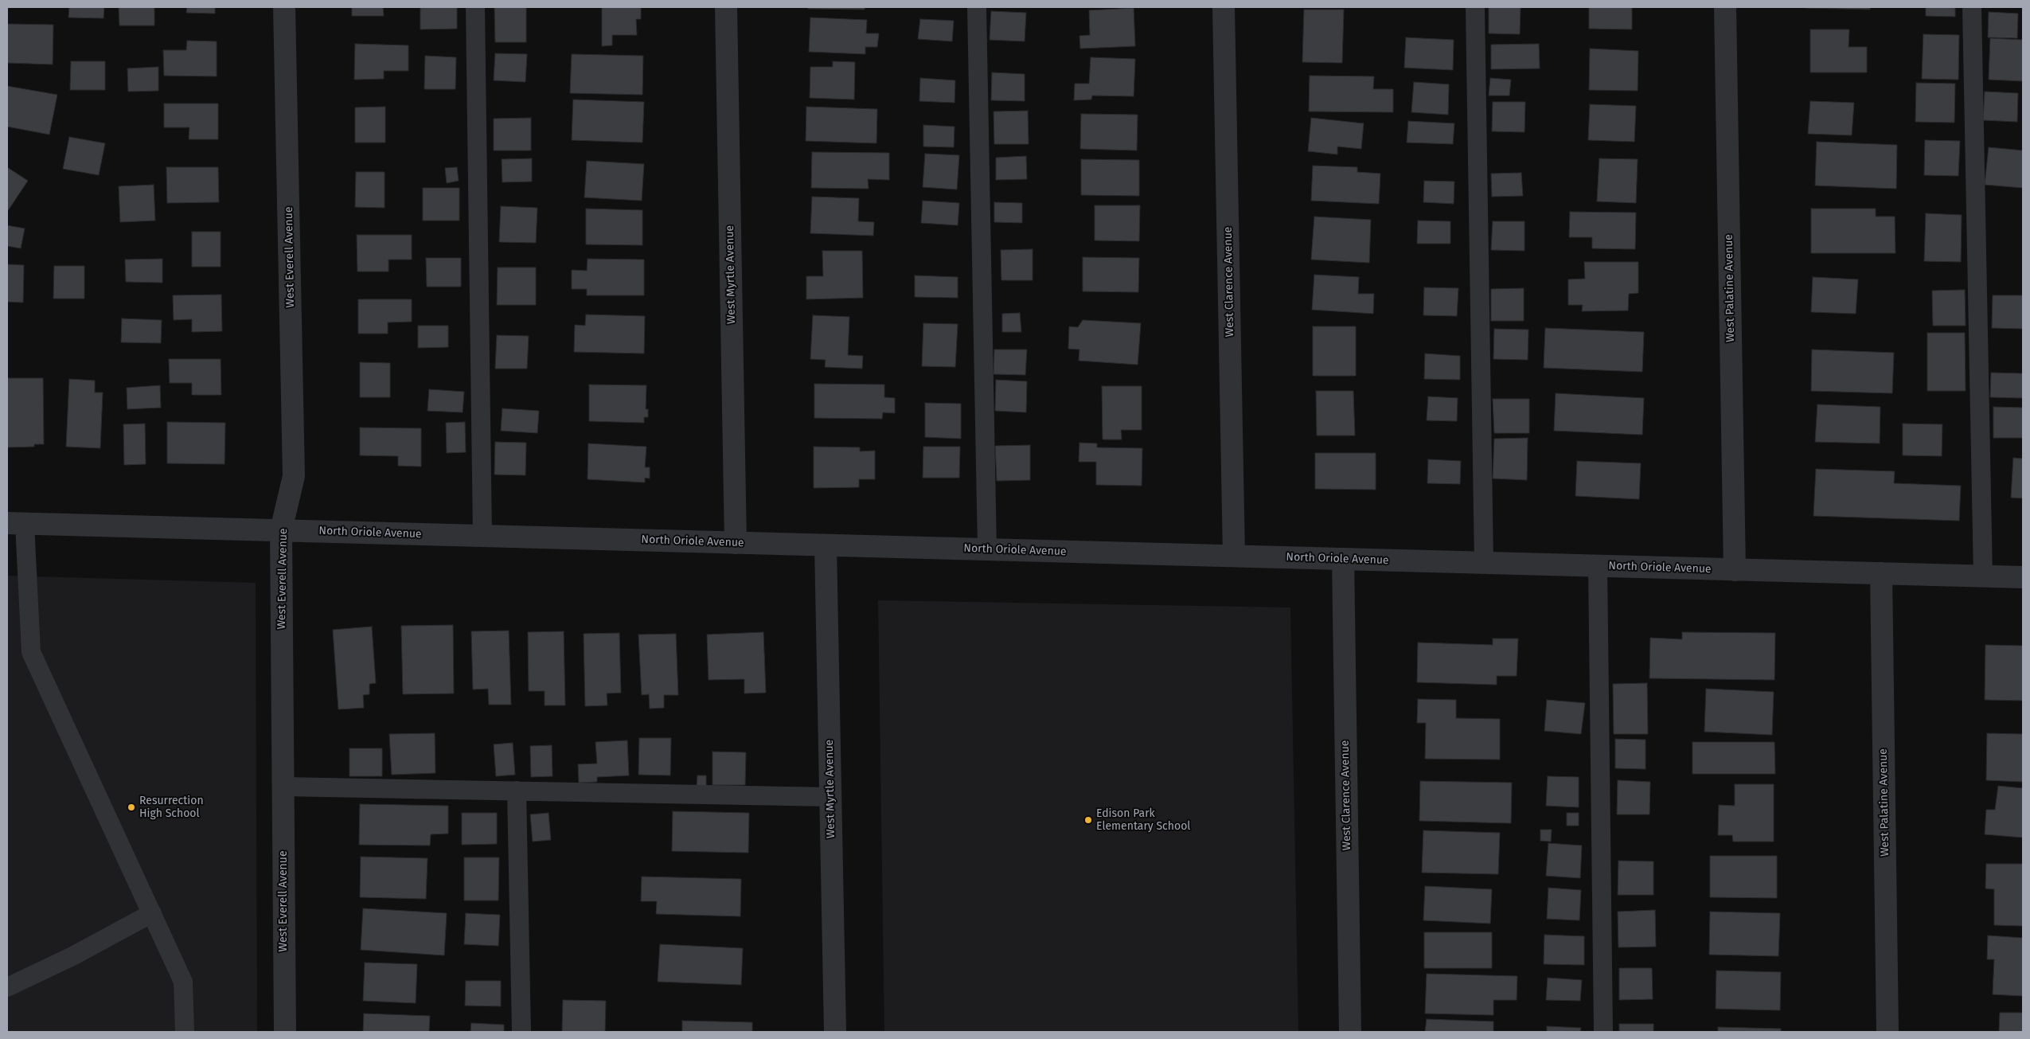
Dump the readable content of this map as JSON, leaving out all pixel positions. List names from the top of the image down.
{
  "streets": {
    "street": [
      "West Everell Avenue",
      "West Myrtle Avenue",
      "West Clarence Avenue",
      "West Palatine Avenue",
      "North Oriole Avenue"
    ]
  },
  "crossings": [
    ["West Everell Avenue", "North Oriole Avenue"],
    ["West Myrtle Avenue", "North Oriole Avenue"],
    ["West Clarence Avenue", "North Oriole Avenue"],
    ["West Palatine Avenue", "North Oriole Avenue"]
  ],
  "places": ["Resurrection High School", "Edison Park Elementary School"]
}
